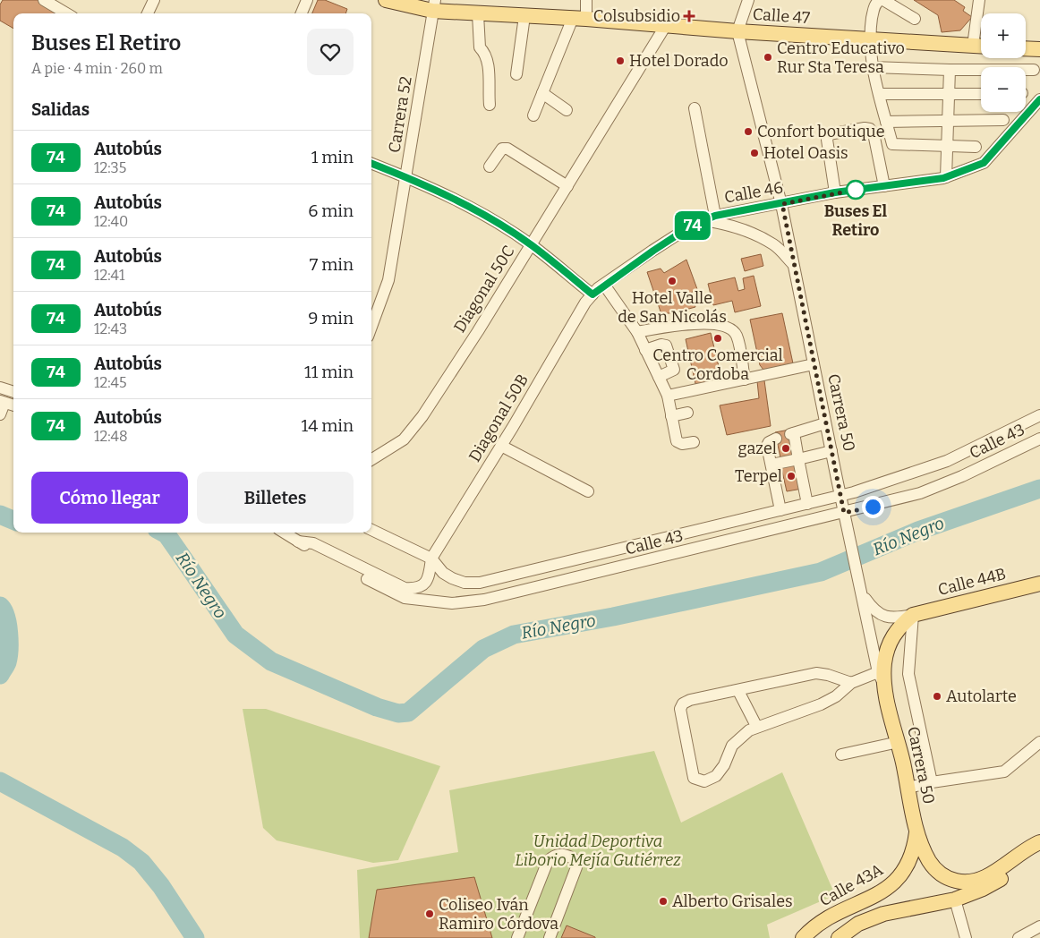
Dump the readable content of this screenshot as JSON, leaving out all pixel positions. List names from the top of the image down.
{
  "streets": {
    "main road": [
      "Calle 47",
      "Carrera 50",
      "Calle 44B",
      "Calle 43A"
    ],
    "street": [
      "Carrera 52",
      "Calle 46",
      "Diagonal 50C",
      "Diagonal 50B",
      "Calle 43"
    ]
  },
  "crossings": [
    ["Calle 47", "Carrera 52"],
    ["Calle 47", "Diagonal 50C"],
    ["Calle 47", "Carrera 50"],
    ["Calle 46", "Carrera 50"],
    ["Calle 46", "Diagonal 50B"],
    ["Carrera 50", "Calle 43"],
    ["Carrera 50", "Calle 44B"],
    ["Carrera 50", "Calle 43A"],
    ["Diagonal 50B", "Calle 43"]
  ],
  "water": ["Río Negro"],
  "parks": ["Unidad Deportiva Liborio Mejía Gutiérrez"],
  "places": {
    "health": ["Colsubsidio"],
    "other": [
      "Centro Educativo Rur Sta Teresa",
      "Hotel Dorado",
      "Confort boutique",
      "Hotel Oasis",
      "Buses El Retiro",
      "Hotel Valle de San Nicolás",
      "Centro Comercial Cordoba",
      "gazel",
      "Terpel",
      "Autolarte",
      "Alberto Grisales",
      "Coliseo Iván Ramiro Córdova"
    ]
  },
  "lines": ["bus line 74"],
  "page": {
    "on_map": "74",
    "map_buttons": ["+", "−"],
    "heading": [
      ["Buses El Retiro", "A pie · 4 min · 260 m"],
      "Salidas"
    ],
    "list": [
      {
        "mark": "74",
        "name": "Autobús",
        "note": "12:35",
        "value": "1 min"
      },
      {
        "mark": "74",
        "name": "Autobús",
        "note": "12:40",
        "value": "6 min"
      },
      {
        "mark": "74",
        "name": "Autobús",
        "note": "12:41",
        "value": "7 min"
      },
      {
        "mark": "74",
        "name": "Autobús",
        "note": "12:43",
        "value": "9 min"
      },
      {
        "mark": "74",
        "name": "Autobús",
        "note": "12:45",
        "value": "11 min"
      },
      {
        "mark": "74",
        "name": "Autobús",
        "note": "12:48",
        "value": "14 min"
      }
    ],
    "buttons": ["Cómo llegar", "Billetes"]
  }
}
